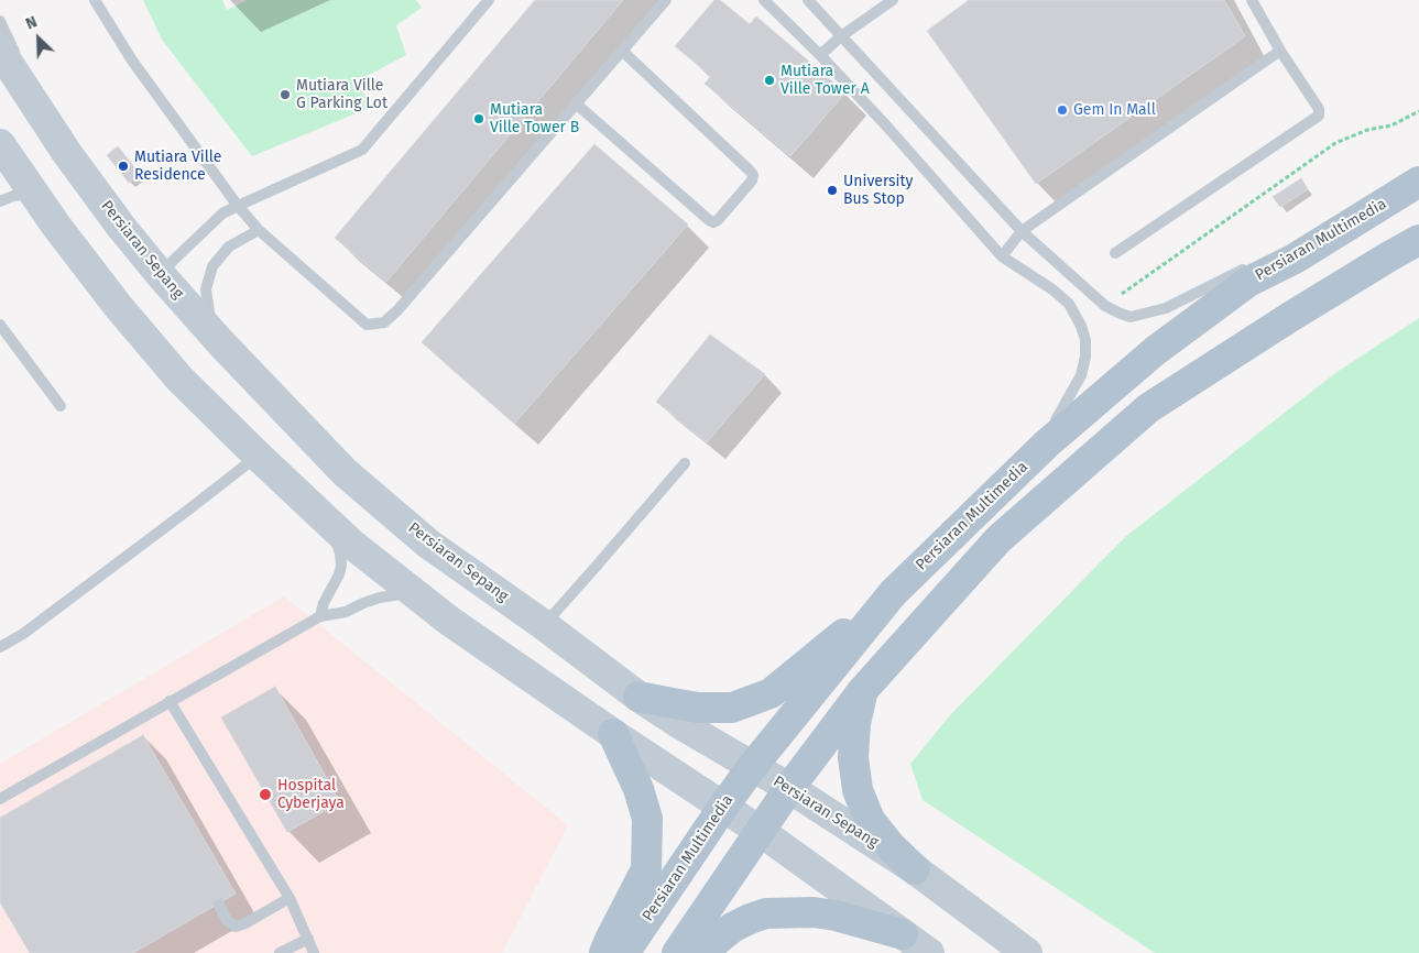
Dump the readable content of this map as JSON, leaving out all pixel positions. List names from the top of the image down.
{
  "streets": {
    "main road": ["Persiaran Multimedia"],
    "street": ["Persiaran Sepang"]
  },
  "crossings": [
    ["Persiaran Multimedia", "Persiaran Sepang"]
  ],
  "places": [
    "Mutiara Ville Tower A",
    "Mutiara Ville G Parking Lot",
    "Gem In Mall",
    "Mutiara Ville Tower B",
    "Mutiara Ville Residence",
    "University Bus Stop",
    "Hospital Cyberjaya"
  ],
  "north": "top left"
}
